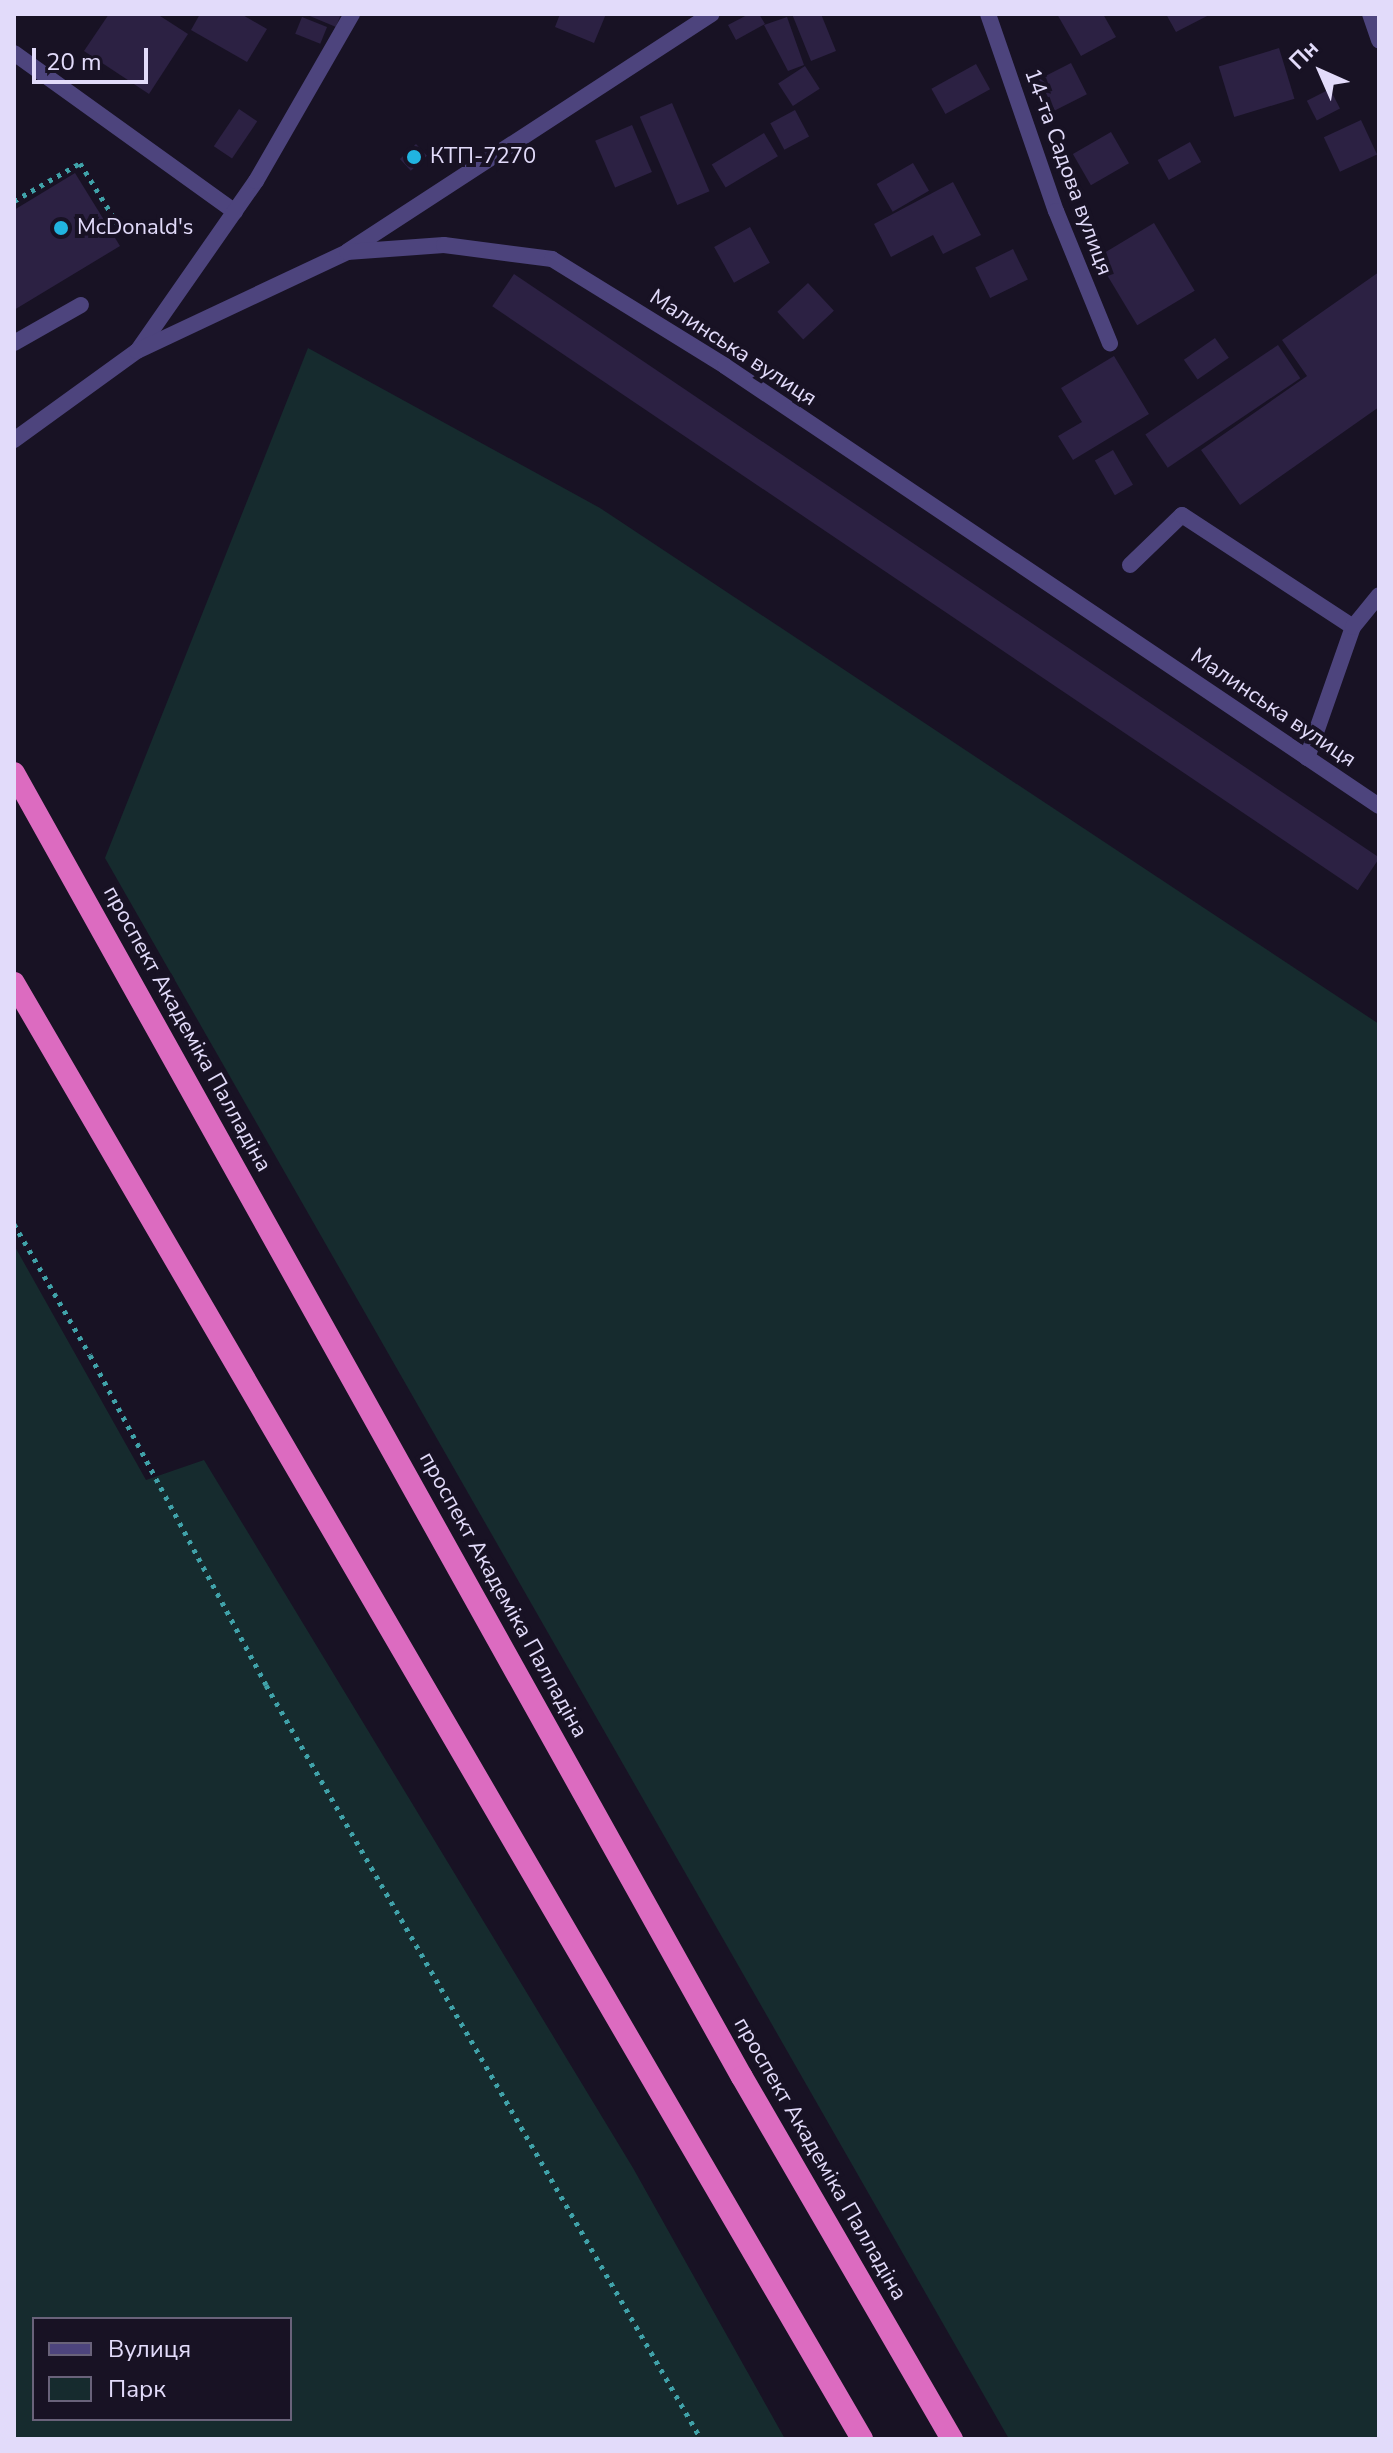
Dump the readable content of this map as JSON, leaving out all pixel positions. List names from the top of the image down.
{
  "streets": {
    "highway": ["проспект Академіка Палладіна"],
    "street": ["14-та Садова вулиця", "Малинська вулиця"]
  },
  "places": ["КТП-7270", "McDonald's"],
  "legend": ["Вулиця", "Парк"],
  "scale_bar": "20 m",
  "north": "top left"
}
